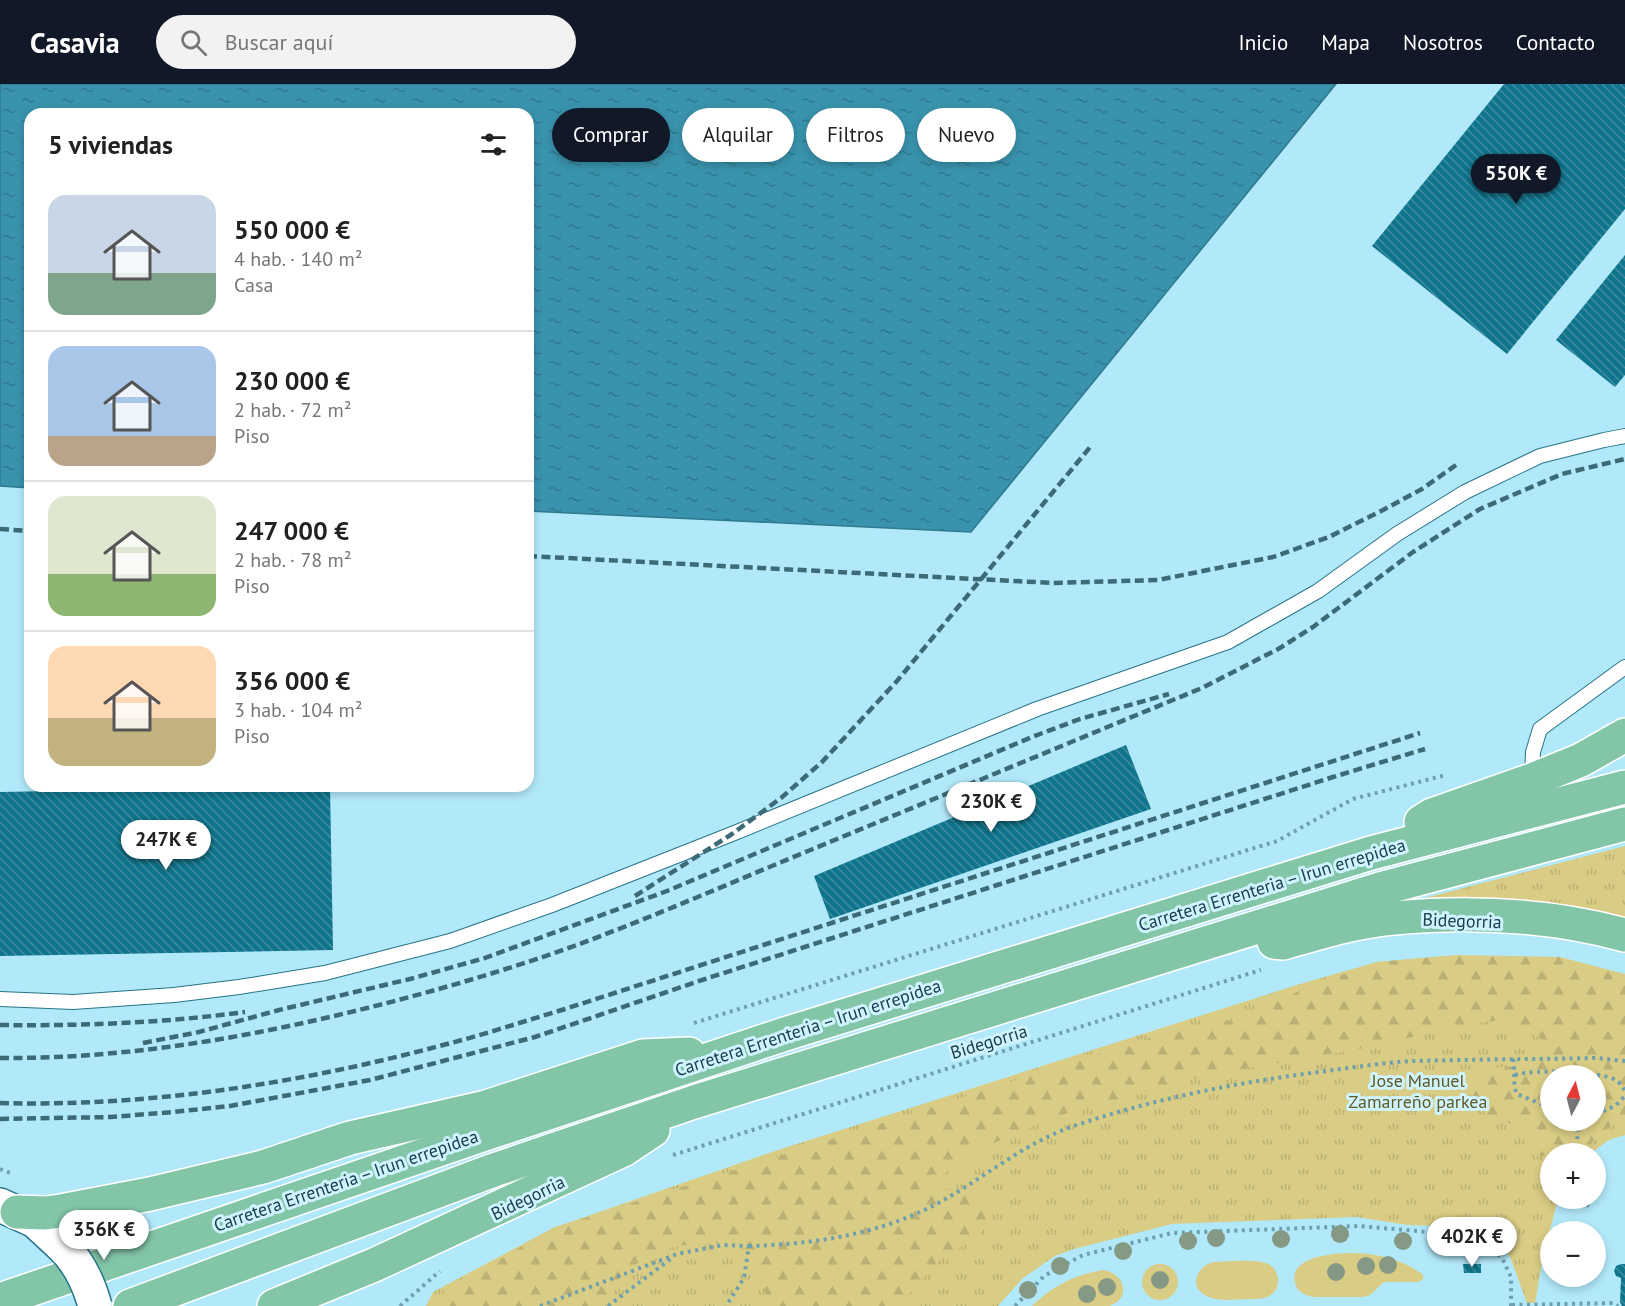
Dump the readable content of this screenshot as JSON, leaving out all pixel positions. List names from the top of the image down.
{
  "streets": {
    "main road": ["Carretera Errenteria – Irun errepidea"],
    "path": ["Bidegorria"]
  },
  "parks": ["Jose Manuel Zamarreño parkea"],
  "north": "top",
  "page": {
    "header": "Casavia",
    "search": "Buscar aquí",
    "nav": [
      "Inicio",
      "Mapa",
      "Nosotros",
      "Contacto"
    ],
    "chip": [
      "Comprar",
      "Alquilar",
      "Filtros",
      "Nuevo"
    ],
    "heading": "5 viviendas",
    "price": [
      "550K €",
      "230K €",
      "247K €",
      "356K €",
      "402K €"
    ],
    "list": [
      {
        "name": "550 000 €",
        "note": "4 hab. · 140 m² · Casa"
      },
      {
        "name": "230 000 €",
        "note": "2 hab. · 72 m² · Piso"
      },
      {
        "name": "247 000 €",
        "note": "2 hab. · 78 m² · Piso"
      },
      {
        "name": "356 000 €",
        "note": "3 hab. · 104 m² · Piso"
      }
    ],
    "map_buttons": ["+", "−"]
  }
}
